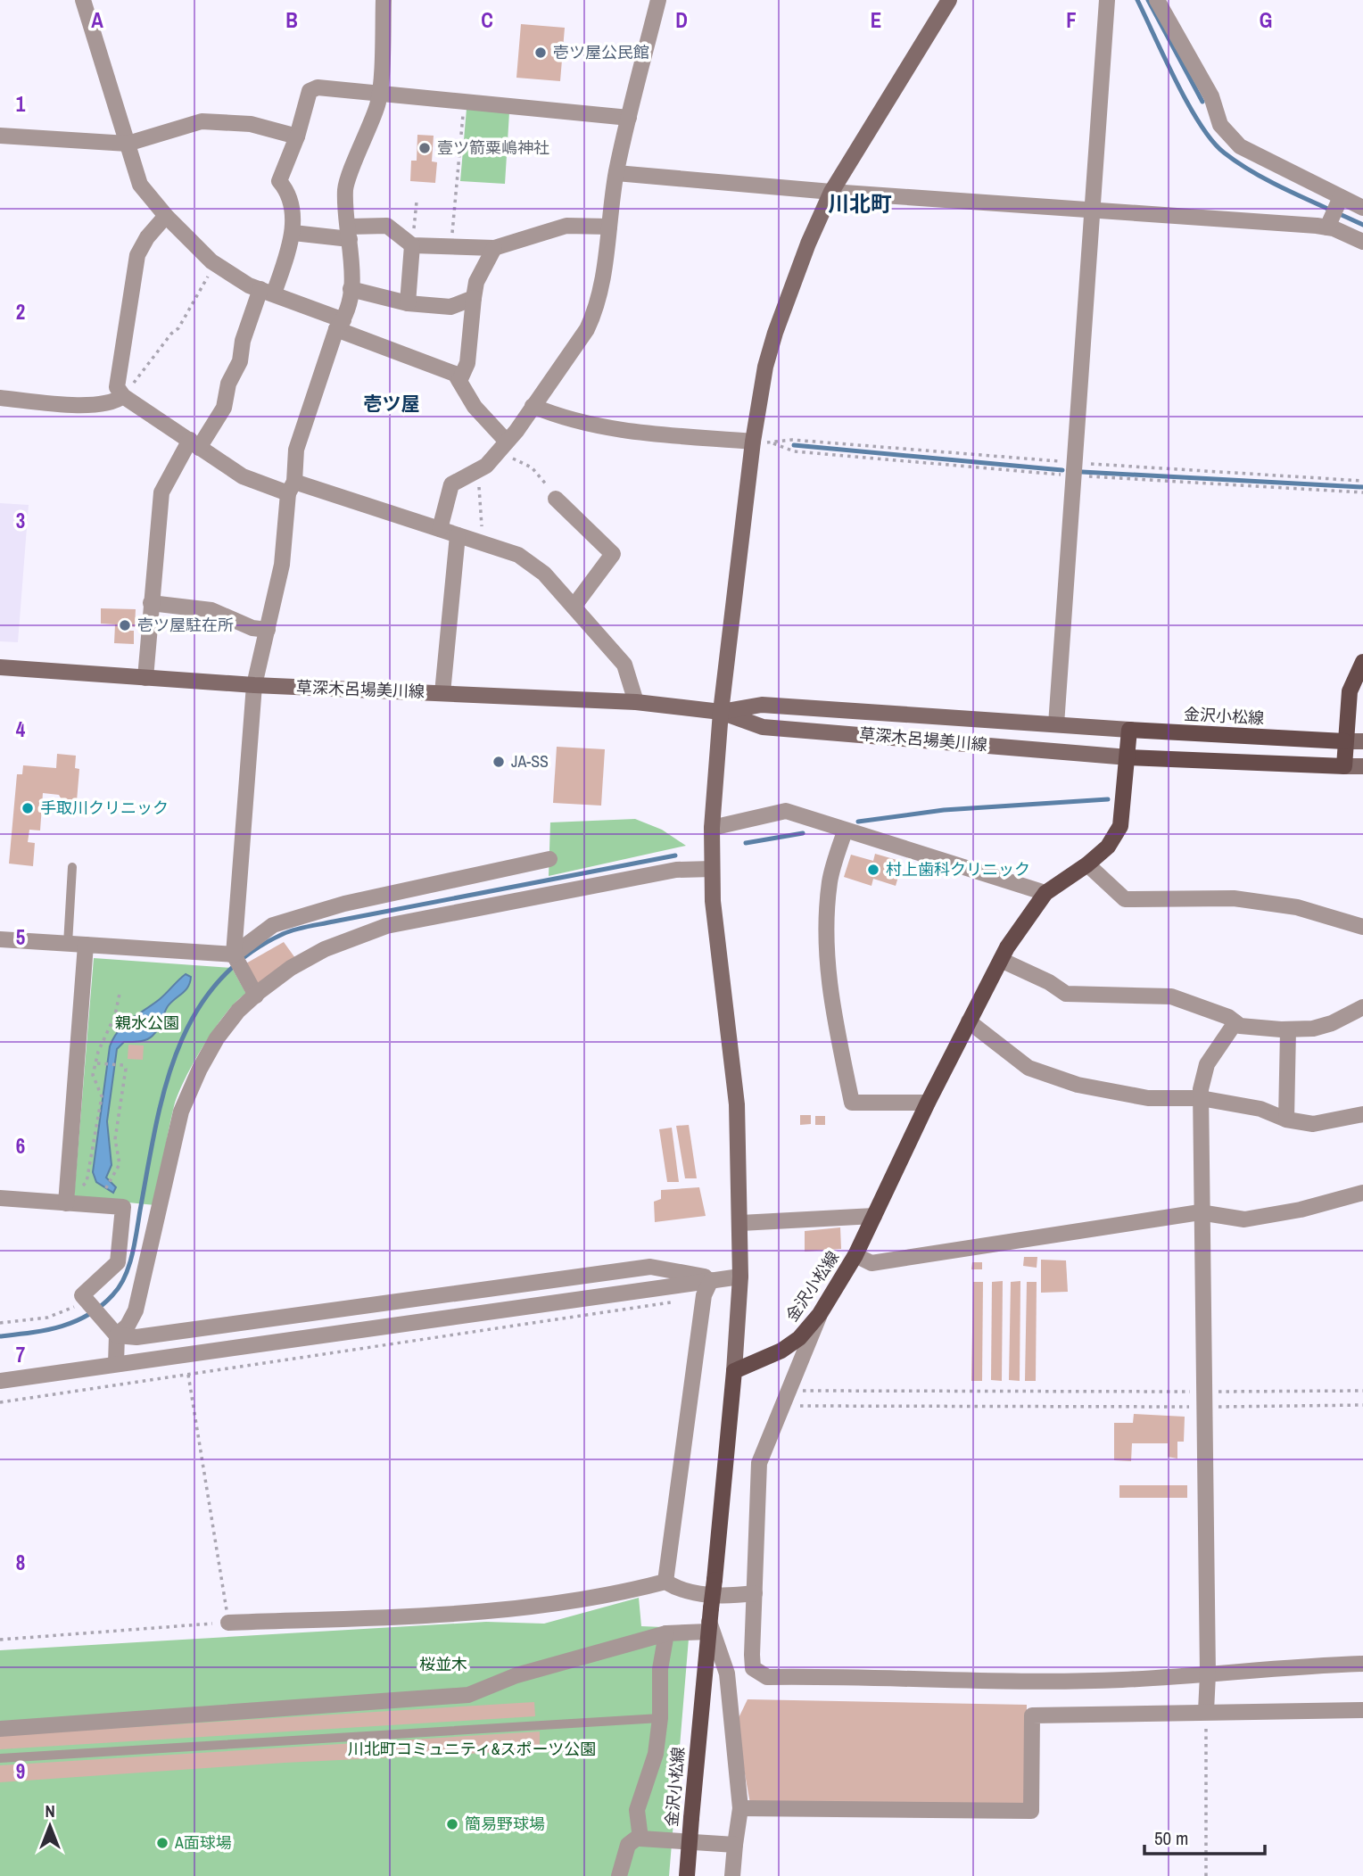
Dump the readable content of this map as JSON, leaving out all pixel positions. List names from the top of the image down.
{
  "streets": {
    "main road": ["草深木呂場美川線", "金沢小松線"]
  },
  "crossings": [
    ["草深木呂場美川線", "金沢小松線"]
  ],
  "districts": ["川北町", "壱ツ屋"],
  "parks": ["親水公園", "桜並木", "川北町コミュニティ&スポーツ公園"],
  "places": [
    "壱ツ屋公民館",
    "壹ツ箭粟嶋神社",
    "壱ツ屋駐在所",
    "JA-SS",
    "手取川クリニック",
    "村上歯科クリニック",
    "簡易野球場",
    "A面球場"
  ],
  "scale_bar": "50 m",
  "north": "top",
  "grid": {
    "columns": [
      "A",
      "B",
      "C",
      "D",
      "E",
      "F",
      "G"
    ],
    "rows": [
      "1",
      "2",
      "3",
      "4",
      "5",
      "6",
      "7",
      "8",
      "9"
    ]
  }
}
